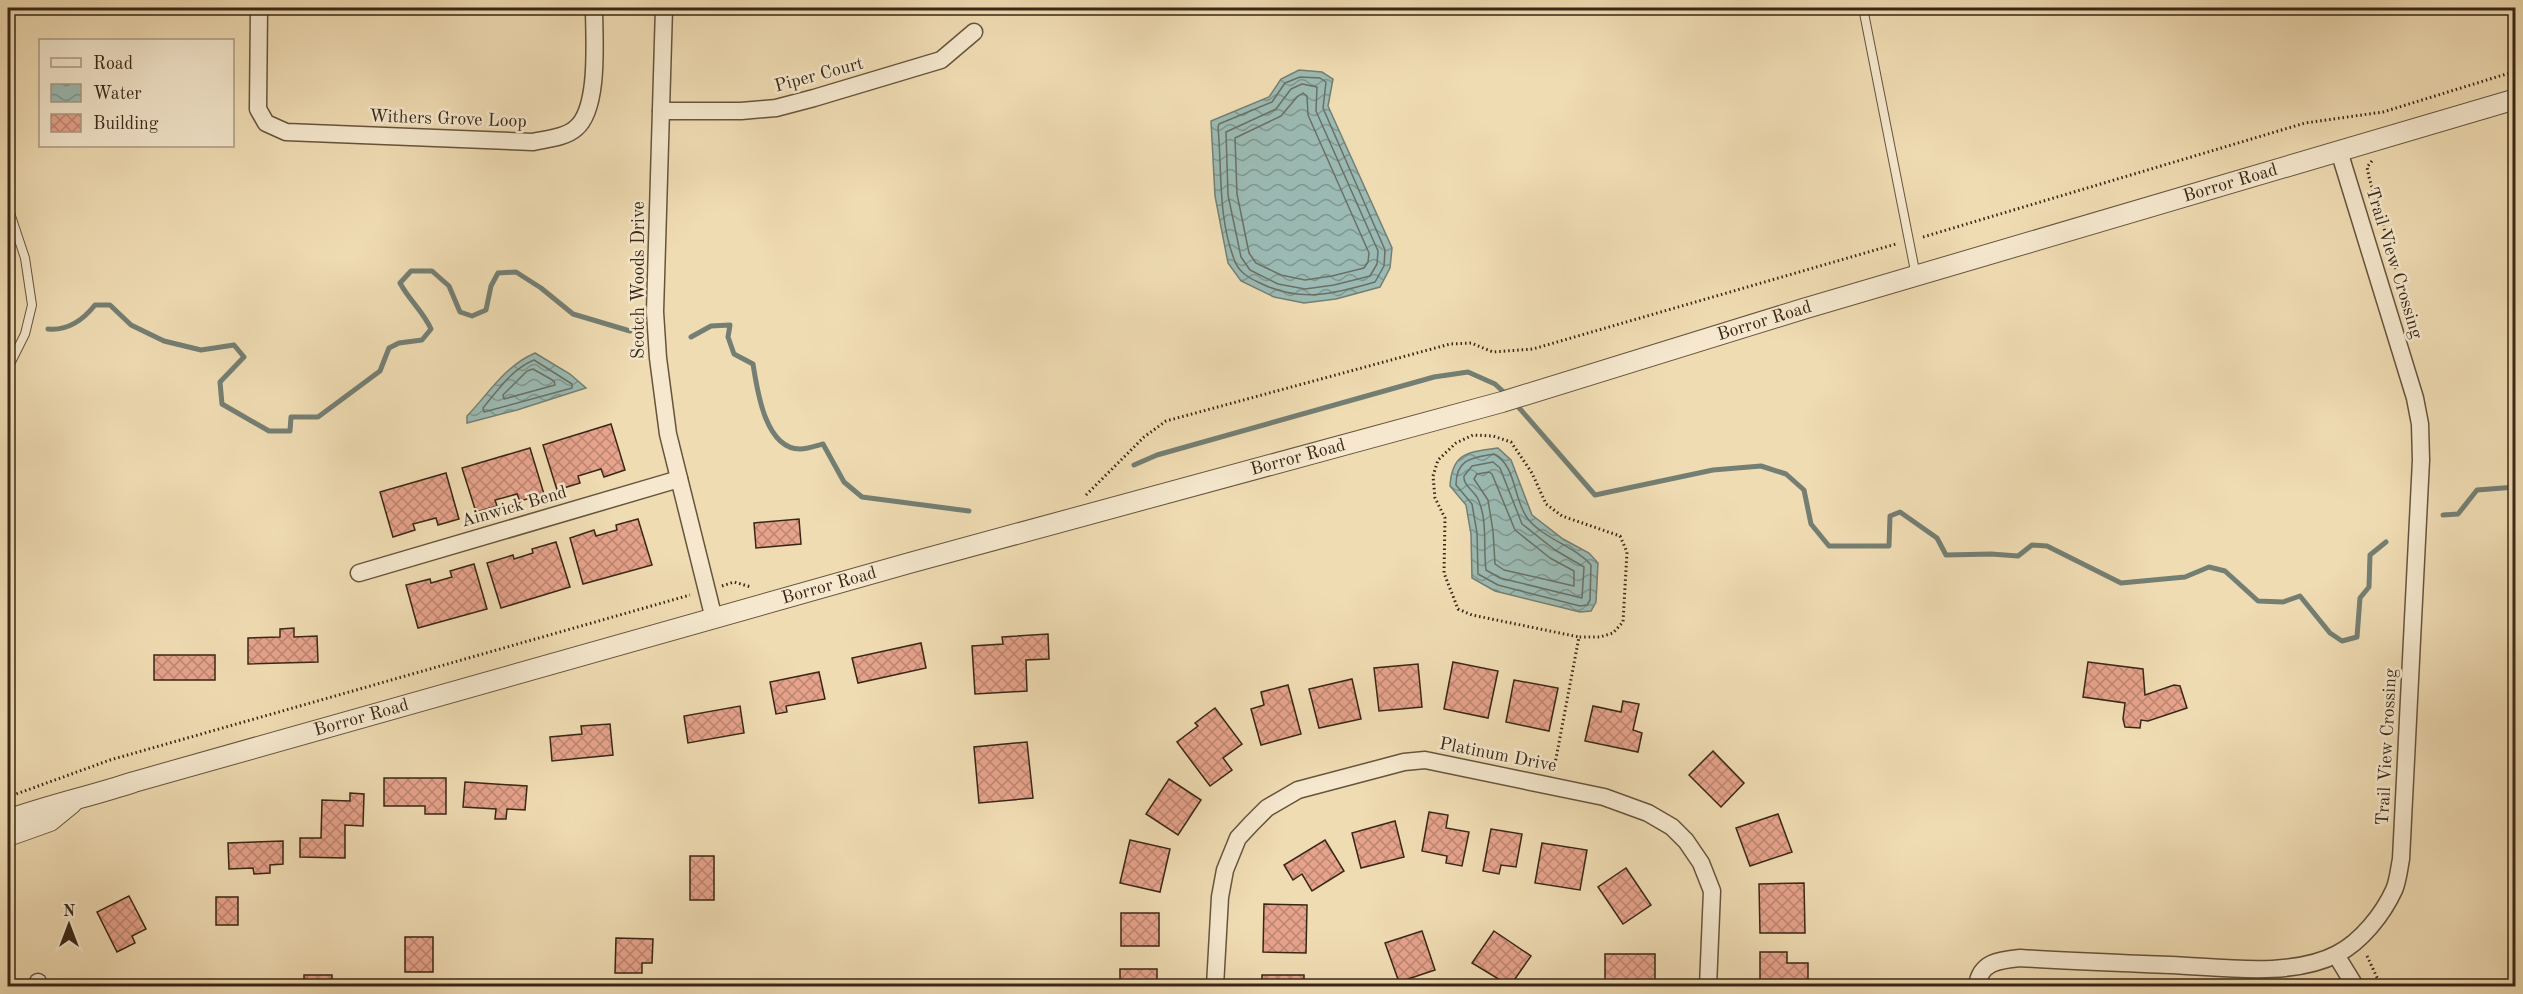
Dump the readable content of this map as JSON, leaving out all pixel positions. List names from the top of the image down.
{
  "streets": {
    "street": [
      "Piper Court",
      "Withers Grove Loop",
      "Borror Road",
      "Trail View Crossing",
      "Scotch Woods Drive",
      "Ainwick Bend",
      "Platinum Drive"
    ]
  },
  "crossings": [
    ["Piper Court", "Scotch Woods Drive"],
    ["Borror Road", "Trail View Crossing"],
    ["Borror Road", "Scotch Woods Drive"],
    ["Scotch Woods Drive", "Ainwick Bend"]
  ],
  "legend": ["Road", "Water", "Building"],
  "north": "top"
}
